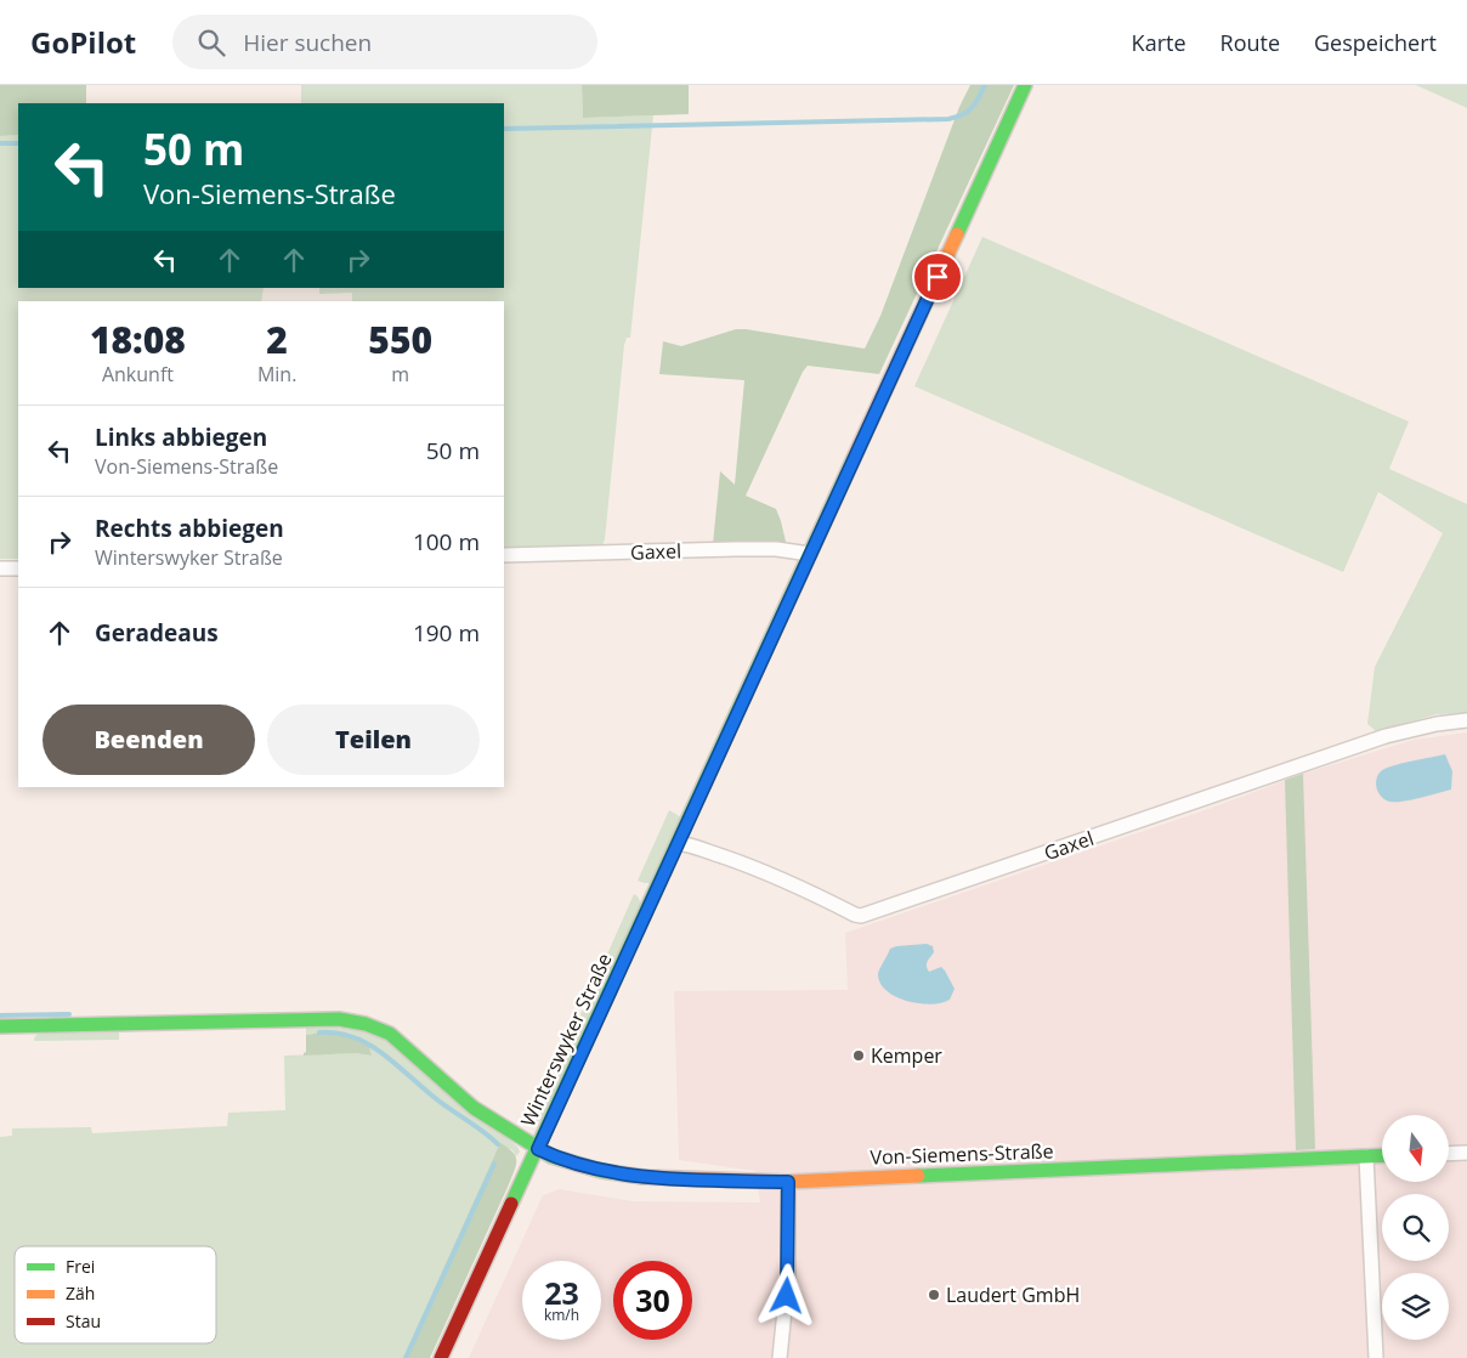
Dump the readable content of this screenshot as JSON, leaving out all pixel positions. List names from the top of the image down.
{
  "streets": {
    "street": ["Gaxel", "Winterswyker Straße", "Von-Siemens-Straße"]
  },
  "crossings": [
    ["Gaxel", "Winterswyker Straße"],
    ["Winterswyker Straße", "Von-Siemens-Straße"]
  ],
  "places": ["Kemper", "Laudert GmbH"],
  "legend": ["Frei", "Zäh", "Stau"],
  "north": "bottom",
  "page": {
    "header": "GoPilot",
    "search": "Hier suchen",
    "nav": ["Karte", "Route", "Gespeichert"],
    "turn": ["50 m", "Von-Siemens-Straße"],
    "eta": [
      "18:08",
      "Ankunft",
      "2",
      "Min.",
      "550",
      "m"
    ],
    "list": [
      {
        "name": "Links abbiegen",
        "note": "Von-Siemens-Straße",
        "value": "50 m"
      },
      {
        "name": "Rechts abbiegen",
        "note": "Winterswyker Straße",
        "value": "100 m"
      },
      {
        "name": "Geradeaus",
        "value": "190 m"
      }
    ],
    "buttons": ["Beenden", "Teilen"],
    "speed": "23 km/h",
    "limit": "30"
  }
}
